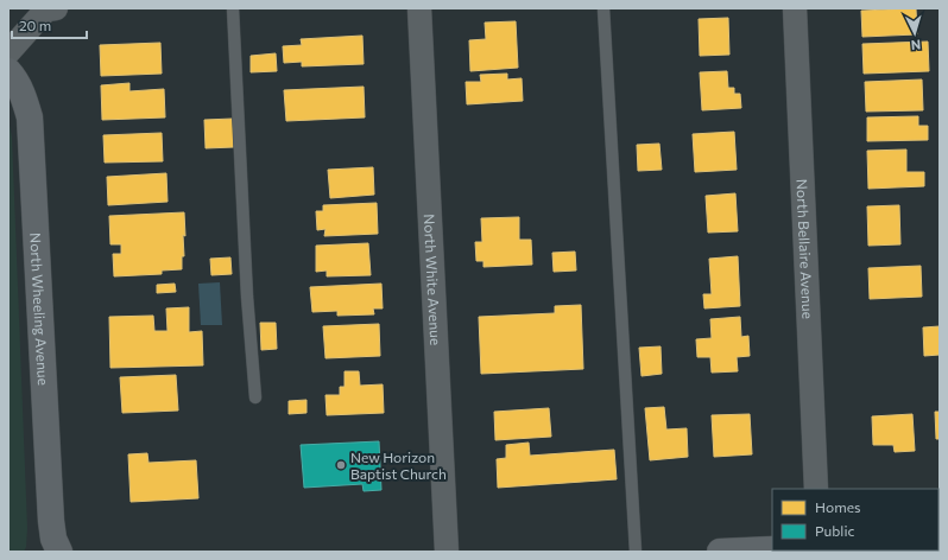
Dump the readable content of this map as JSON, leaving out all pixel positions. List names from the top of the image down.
{
  "streets": {
    "street": ["North Bellaire Avenue", "North White Avenue", "North Wheeling Avenue"]
  },
  "places": ["New Horizon Baptist Church"],
  "legend": ["Homes", "Public"],
  "scale_bar": "20 m",
  "north": "bottom"
}
